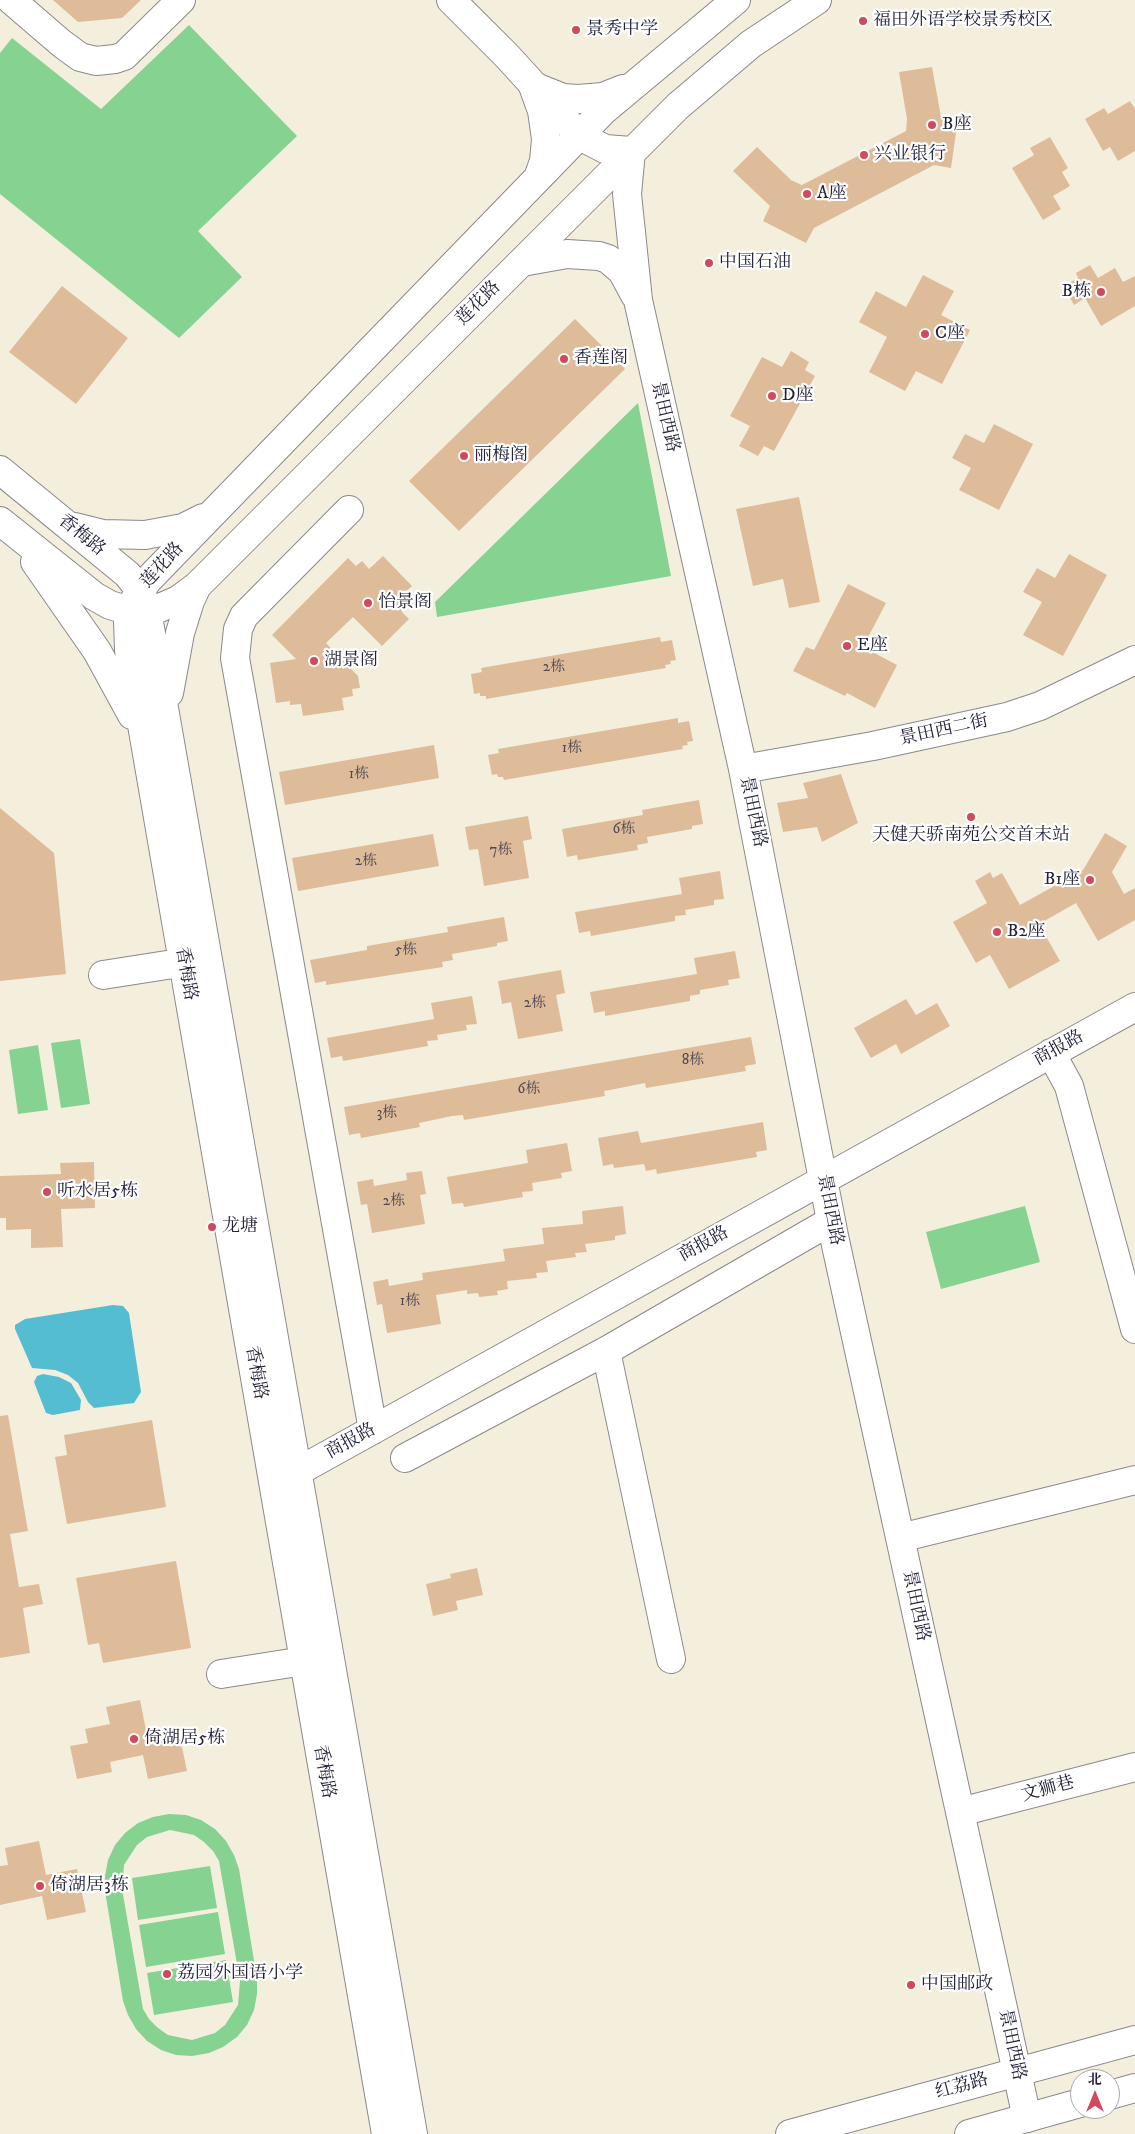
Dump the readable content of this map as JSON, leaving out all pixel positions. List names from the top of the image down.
{
  "streets": {
    "street": [
      "莲花路",
      "景田西路",
      "香梅路",
      "景田西二街",
      "商报路",
      "文狮巷",
      "红荔路"
    ]
  },
  "crossings": [
    ["莲花路", "景田西路"],
    ["莲花路", "香梅路"],
    ["景田西路", "景田西二街"],
    ["景田西路", "商报路"],
    ["景田西路", "文狮巷"],
    ["景田西路", "红荔路"],
    ["香梅路", "商报路"]
  ],
  "places": [
    "福田外语学校景秀校区",
    "景秀中学",
    "B座",
    "兴业银行",
    "A座",
    "中国石油",
    "B栋",
    "C座",
    "香莲阁",
    "D座",
    "丽梅阁",
    "怡景阁",
    "E座",
    "湖景阁",
    "天健天骄南苑公交首末站",
    "B1座",
    "B2座",
    "听水居5栋",
    "龙塘",
    "倚湖居5栋",
    "倚湖居3栋",
    "荔园外国语小学",
    "中国邮政"
  ],
  "house_numbers": [
    "2栋",
    "1栋",
    "1栋",
    "6栋",
    "7栋",
    "2栋",
    "5栋",
    "2栋",
    "8栋",
    "6栋",
    "3栋",
    "2栋",
    "1栋"
  ],
  "north": "top"
}
